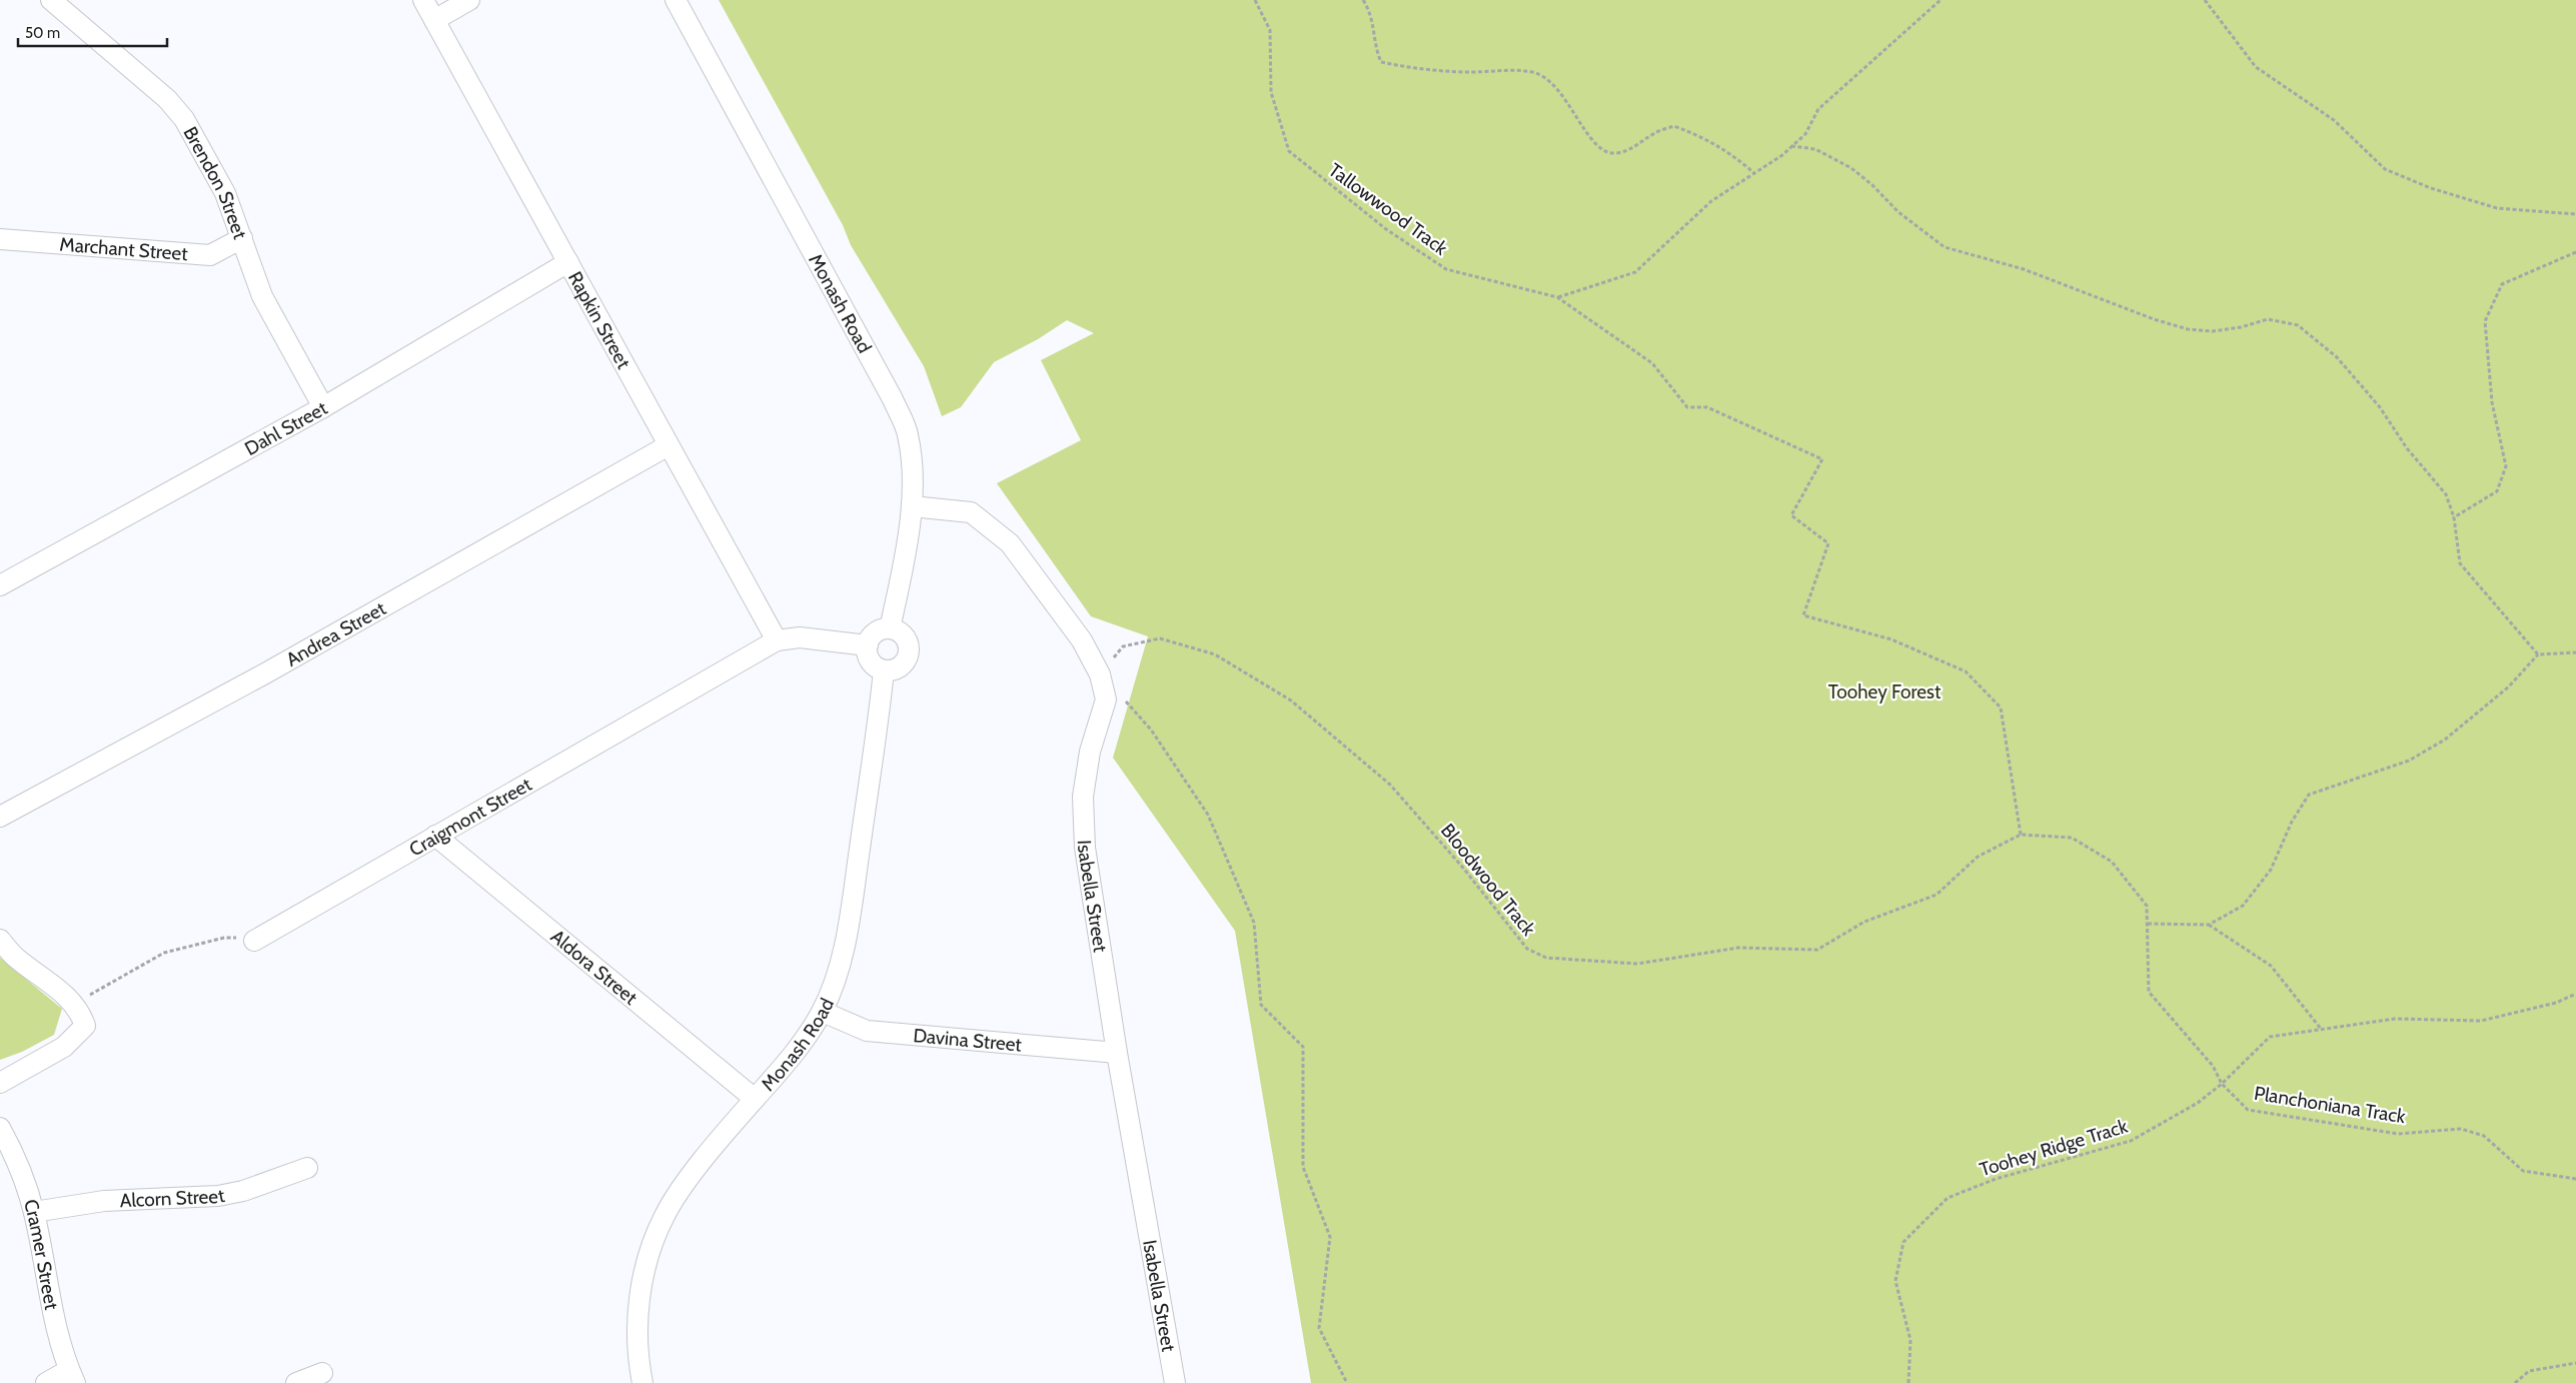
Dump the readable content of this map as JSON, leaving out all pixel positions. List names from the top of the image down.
{
  "streets": {
    "street": [
      "Brendon Street",
      "Marchant Street",
      "Monash Road",
      "Rapkin Street",
      "Dahl Street",
      "Andrea Street",
      "Craigmont Street",
      "Isabella Street",
      "Aldora Street",
      "Davina Street",
      "Alcorn Street",
      "Cramer Street"
    ],
    "path": [
      "Tallowwood Track",
      "Bloodwood Track",
      "Planchoniana Track",
      "Toohey Ridge Track"
    ]
  },
  "crossings": [
    ["Brendon Street", "Marchant Street"],
    ["Brendon Street", "Dahl Street"],
    ["Tallowwood Track", "Bloodwood Track"],
    ["Monash Road", "Craigmont Street"],
    ["Monash Road", "Isabella Street"],
    ["Monash Road", "Aldora Street"],
    ["Monash Road", "Davina Street"],
    ["Rapkin Street", "Dahl Street"],
    ["Rapkin Street", "Andrea Street"],
    ["Rapkin Street", "Craigmont Street"],
    ["Craigmont Street", "Aldora Street"],
    ["Bloodwood Track", "Isabella Street"],
    ["Isabella Street", "Davina Street"],
    ["Planchoniana Track", "Toohey Ridge Track"],
    ["Alcorn Street", "Cramer Street"]
  ],
  "parks": ["Toohey Forest"],
  "scale_bar": "50 m"
}
